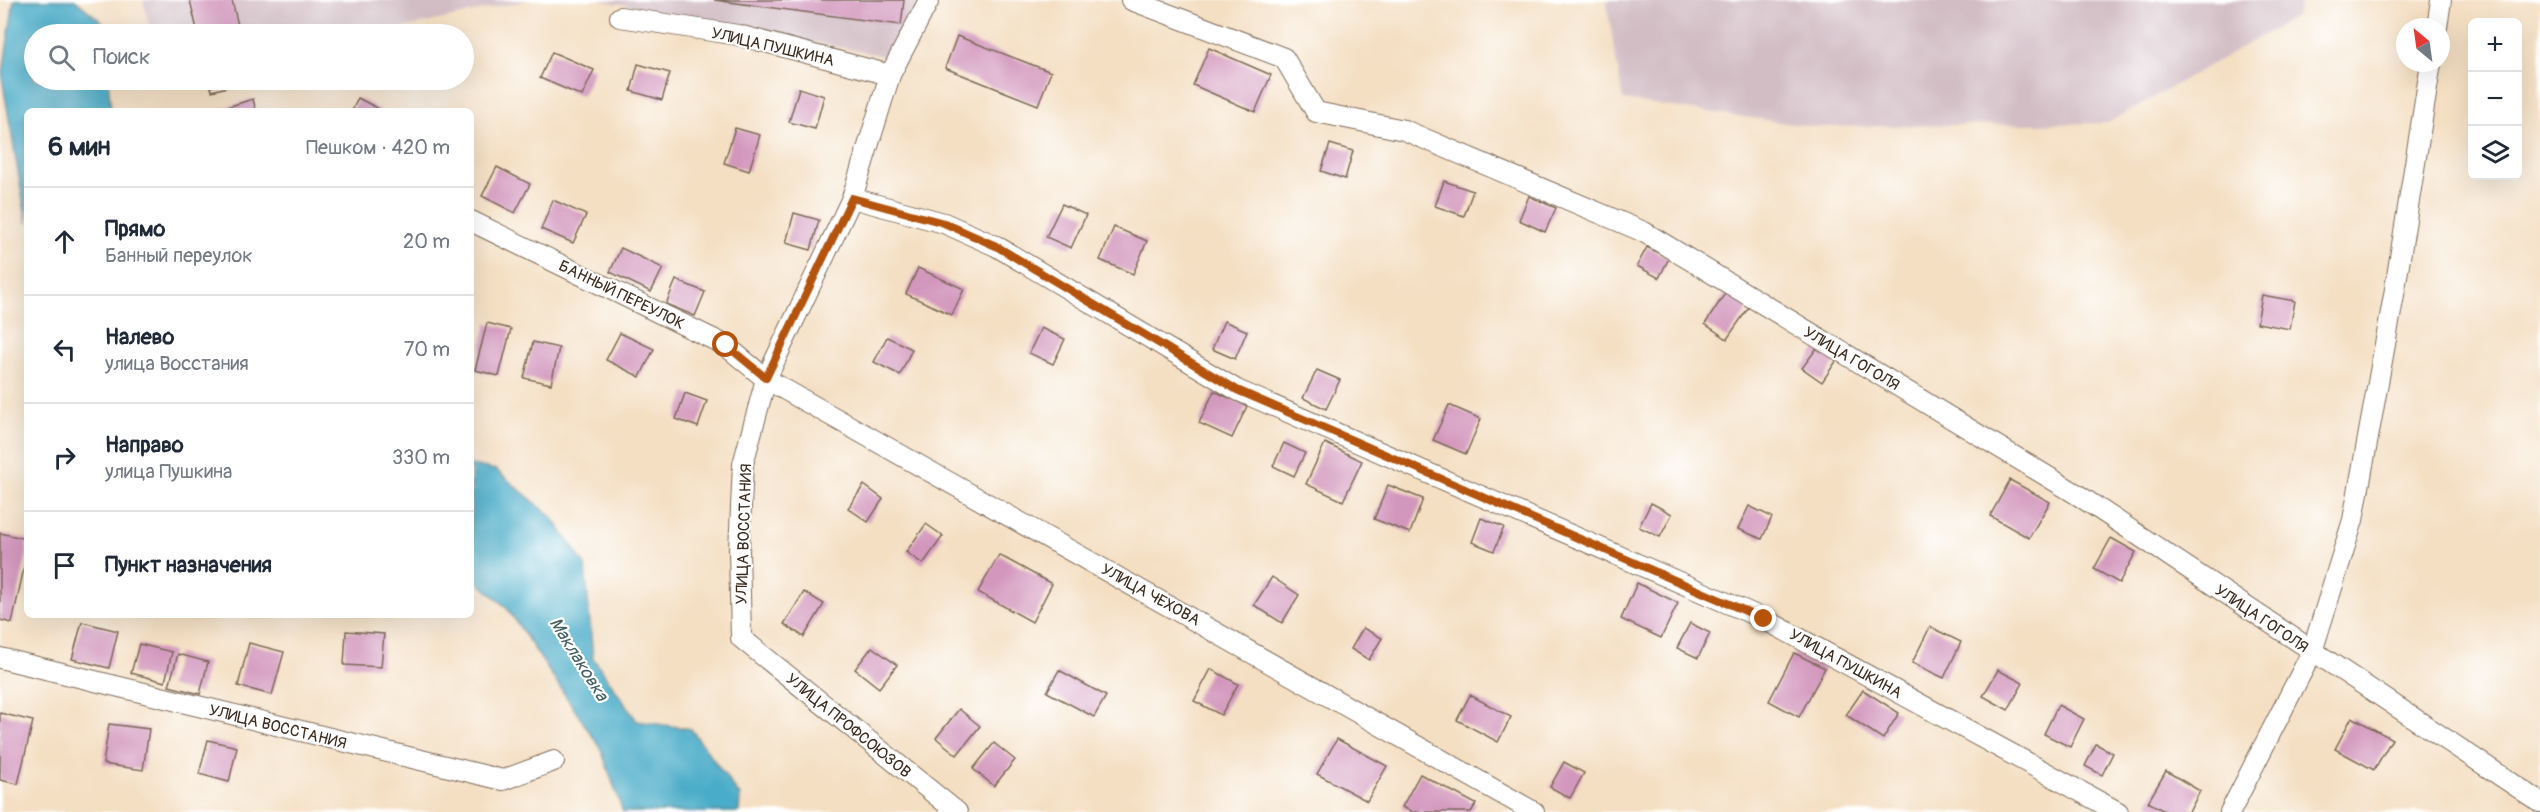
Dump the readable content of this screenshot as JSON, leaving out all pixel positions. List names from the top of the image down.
{
  "streets": {
    "street": [
      "УЛИЦА ПУШКИНА",
      "БАННЫЙ ПЕРЕУЛОК",
      "УЛИЦА ГОГОЛЯ",
      "УЛИЦА ВОССТАНИЯ",
      "УЛИЦА ЧЕХОВА",
      "УЛИЦА ПРОФСОЮЗОВ"
    ]
  },
  "crossings": [
    ["УЛИЦА ПУШКИНА", "УЛИЦА ВОССТАНИЯ"],
    ["БАННЫЙ ПЕРЕУЛОК", "УЛИЦА ВОССТАНИЯ"],
    ["БАННЫЙ ПЕРЕУЛОК", "УЛИЦА ЧЕХОВА"],
    ["УЛИЦА ВОССТАНИЯ", "УЛИЦА ЧЕХОВА"],
    ["УЛИЦА ВОССТАНИЯ", "УЛИЦА ПРОФСОЮЗОВ"]
  ],
  "water": ["Маклаковка"],
  "north": "top left",
  "page": {
    "map_buttons": ["+", "−"],
    "search": "Поиск",
    "heading": ["6 мин", "Пешком · 420 m"],
    "list": [
      ["Прямо", "Банный переулок", "20 m"],
      ["Налево", "улица Восстания", "70 m"],
      ["Направо", "улица Пушкина", "330 m"],
      "Пункт назначения"
    ]
  }
}
